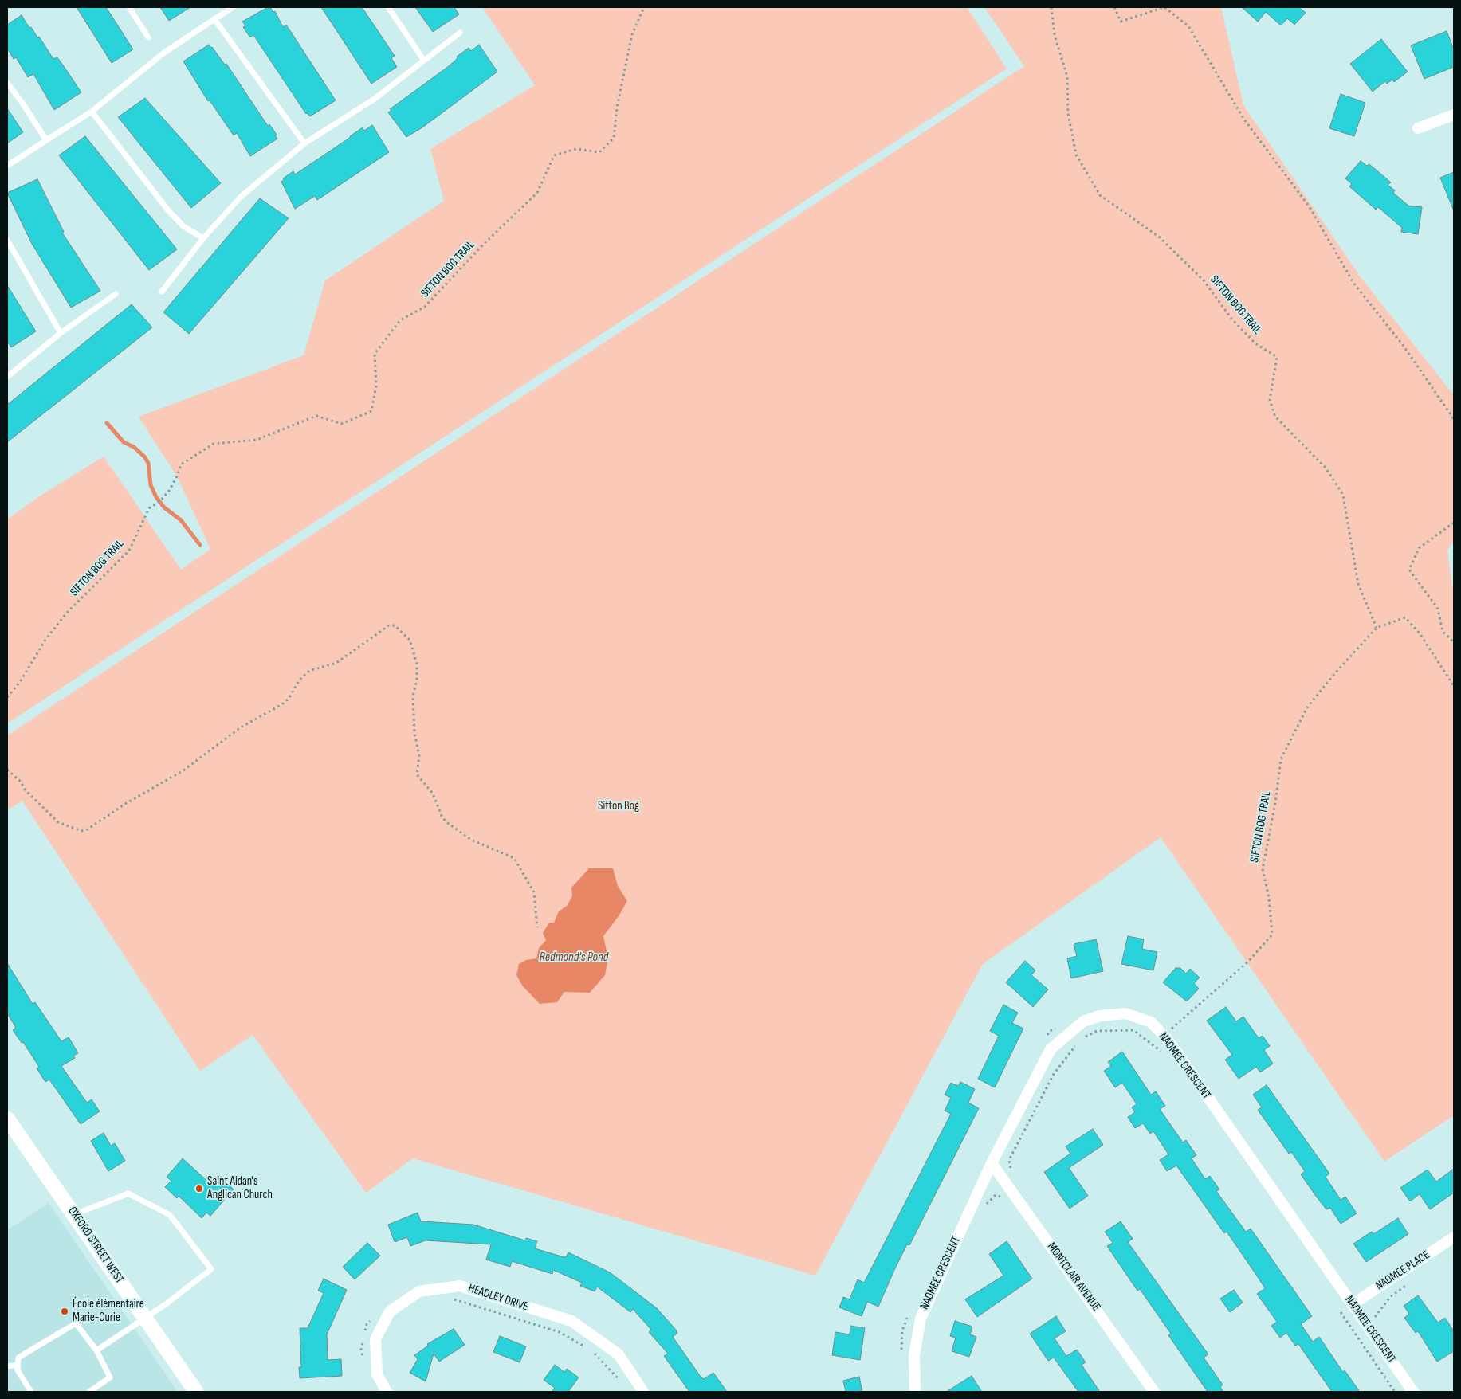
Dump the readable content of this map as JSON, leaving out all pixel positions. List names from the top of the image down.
{
  "streets": {
    "main road": ["OXFORD STREET WEST"],
    "street": [
      "NAOMEE CRESCENT",
      "NAOMEE PLACE",
      "MONTCLAIR AVENUE",
      "HEADLEY DRIVE"
    ],
    "path": ["SIFTON BOG TRAIL"]
  },
  "crossings": [
    ["SIFTON BOG TRAIL", "NAOMEE CRESCENT"],
    ["NAOMEE CRESCENT", "NAOMEE PLACE"],
    ["NAOMEE CRESCENT", "MONTCLAIR AVENUE"]
  ],
  "water": ["Redmond's Pond"],
  "parks": ["Sifton Bog"],
  "places": ["Saint Aidan's Anglican Church", "École élémentaire Marie-Curie"]
}
